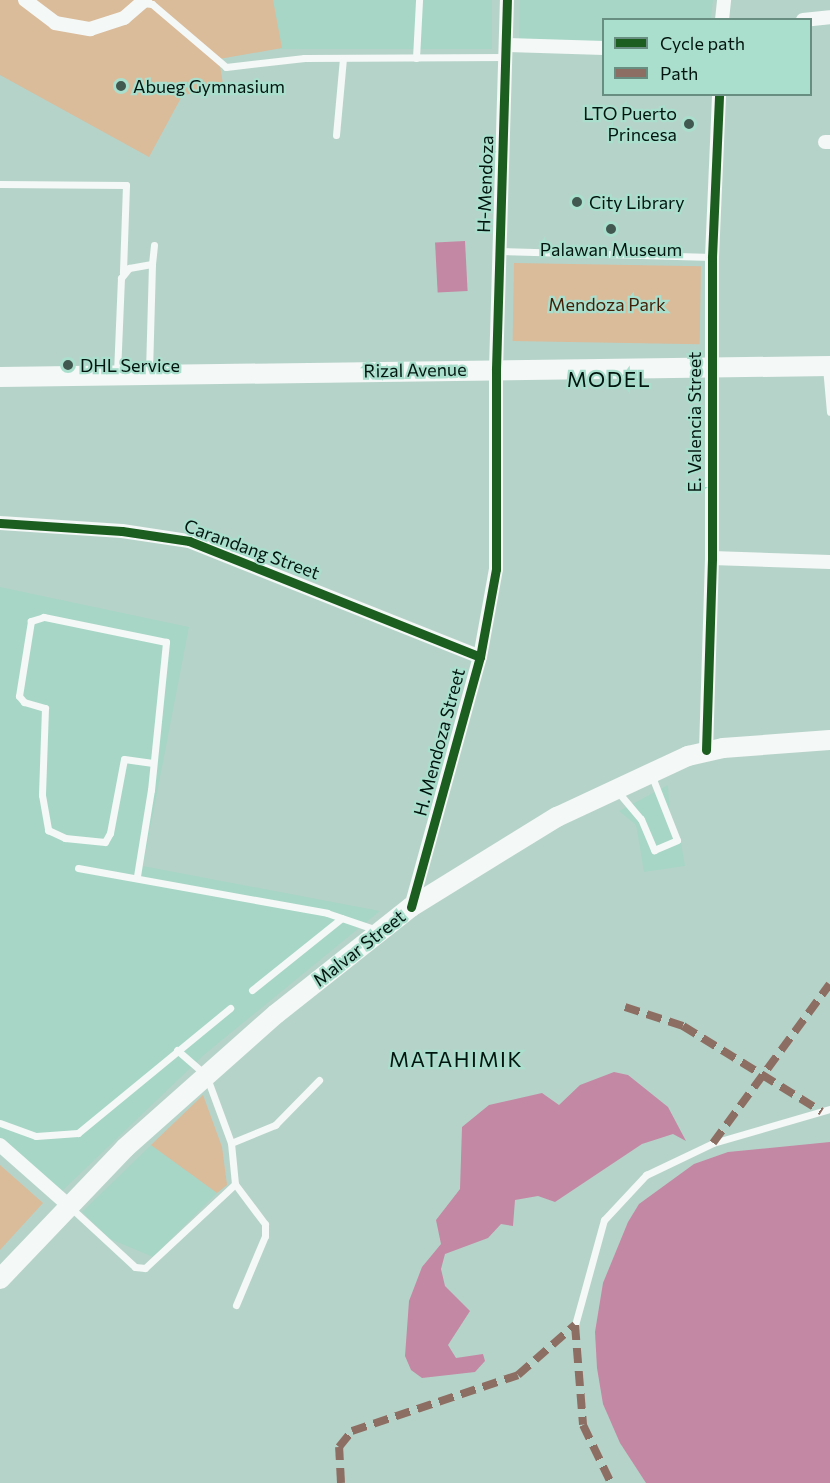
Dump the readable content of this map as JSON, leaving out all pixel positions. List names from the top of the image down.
{
  "streets": {
    "main road": ["Rizal Avenue", "Malvar Street"],
    "street": [
      "H-Mendoza",
      "E. Valencia Street",
      "Carandang Street",
      "H. Mendoza Street"
    ]
  },
  "crossings": [
    ["H-Mendoza", "Rizal Avenue"],
    ["H-Mendoza", "H. Mendoza Street"],
    ["Rizal Avenue", "E. Valencia Street"],
    ["Rizal Avenue", "H. Mendoza Street"],
    ["E. Valencia Street", "Malvar Street"],
    ["Carandang Street", "H. Mendoza Street"],
    ["H. Mendoza Street", "Malvar Street"]
  ],
  "districts": ["MODEL", "MATAHIMIK"],
  "parks": ["Mendoza Park"],
  "places": [
    "Abueg Gymnasium",
    "LTO Puerto Princesa",
    "City Library",
    "Palawan Museum",
    "DHL Service"
  ],
  "legend": ["Cycle path", "Path"]
}
